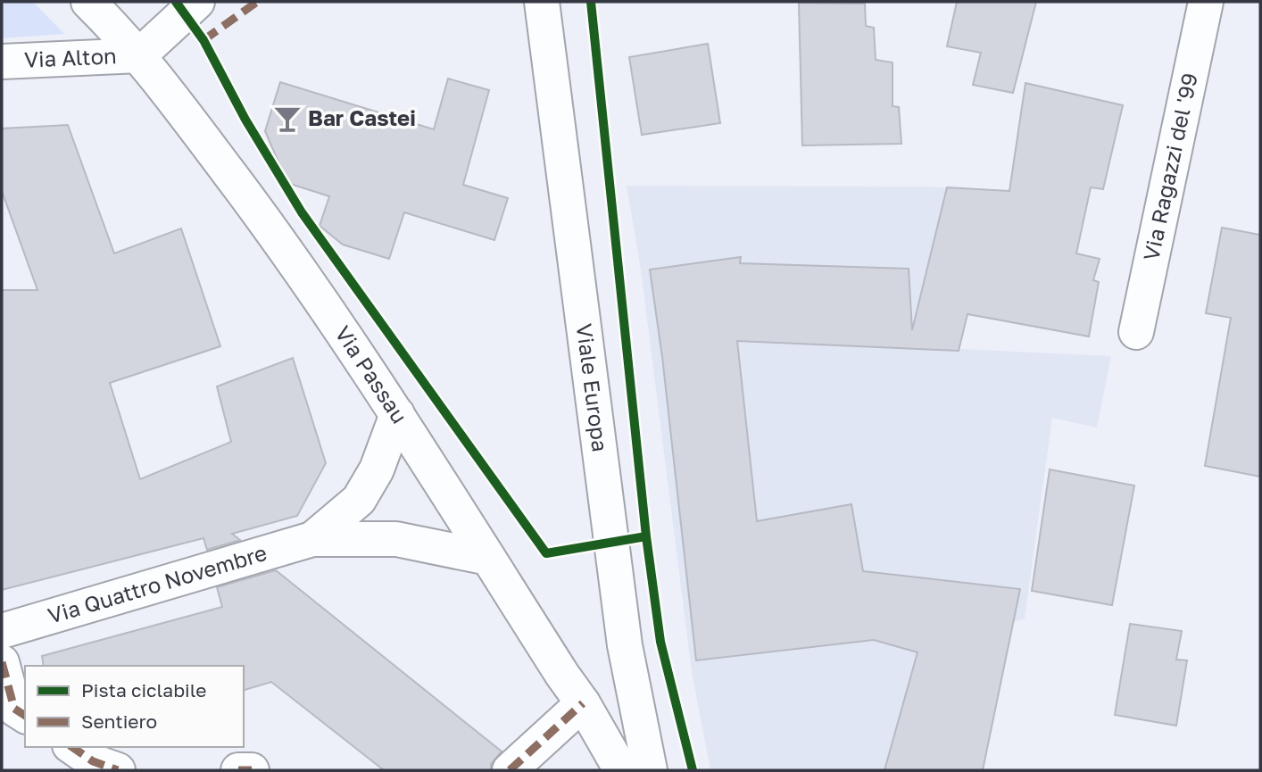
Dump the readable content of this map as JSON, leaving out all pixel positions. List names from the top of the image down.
{
  "streets": {
    "street": [
      "Via Alton",
      "Via Ragazzi del '99",
      "Via Passau",
      "Viale Europa",
      "Via Quattro Novembre"
    ]
  },
  "crossings": [
    ["Via Alton", "Via Passau"],
    ["Via Passau", "Via Quattro Novembre"]
  ],
  "places": {
    "bar": ["Bar Castei"]
  },
  "legend": ["Pista ciclabile", "Sentiero"]
}
